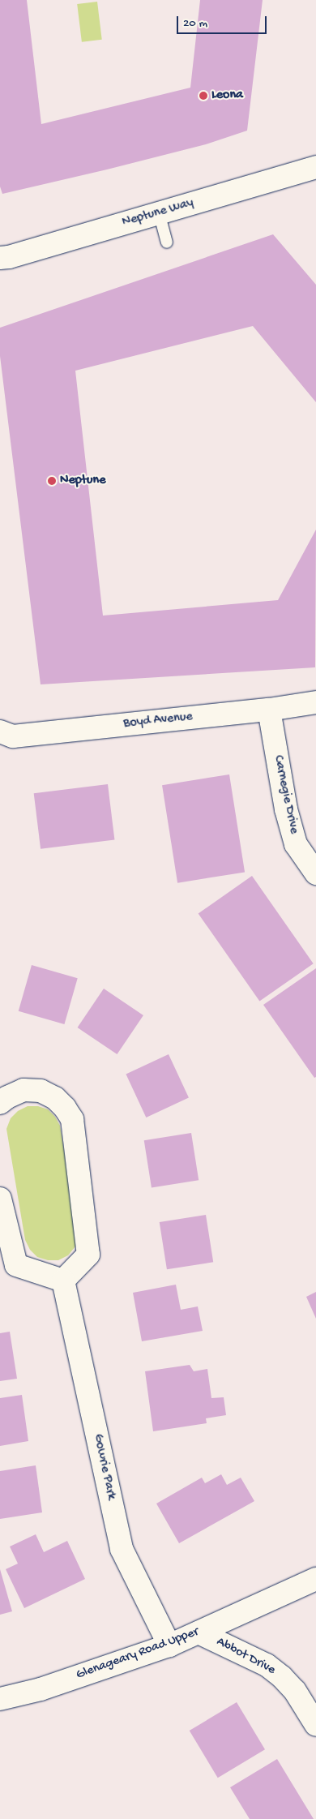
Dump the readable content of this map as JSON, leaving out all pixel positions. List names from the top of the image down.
{
  "streets": {
    "street": [
      "Neptune Way",
      "Boyd Avenue",
      "Carnegie Drive",
      "Gowrie Park",
      "Glenageary Road Upper",
      "Abbot Drive"
    ]
  },
  "crossings": [
    ["Boyd Avenue", "Carnegie Drive"],
    ["Gowrie Park", "Glenageary Road Upper"],
    ["Glenageary Road Upper", "Abbot Drive"]
  ],
  "places": ["Leona", "Neptune"],
  "scale_bar": "20 m"
}
